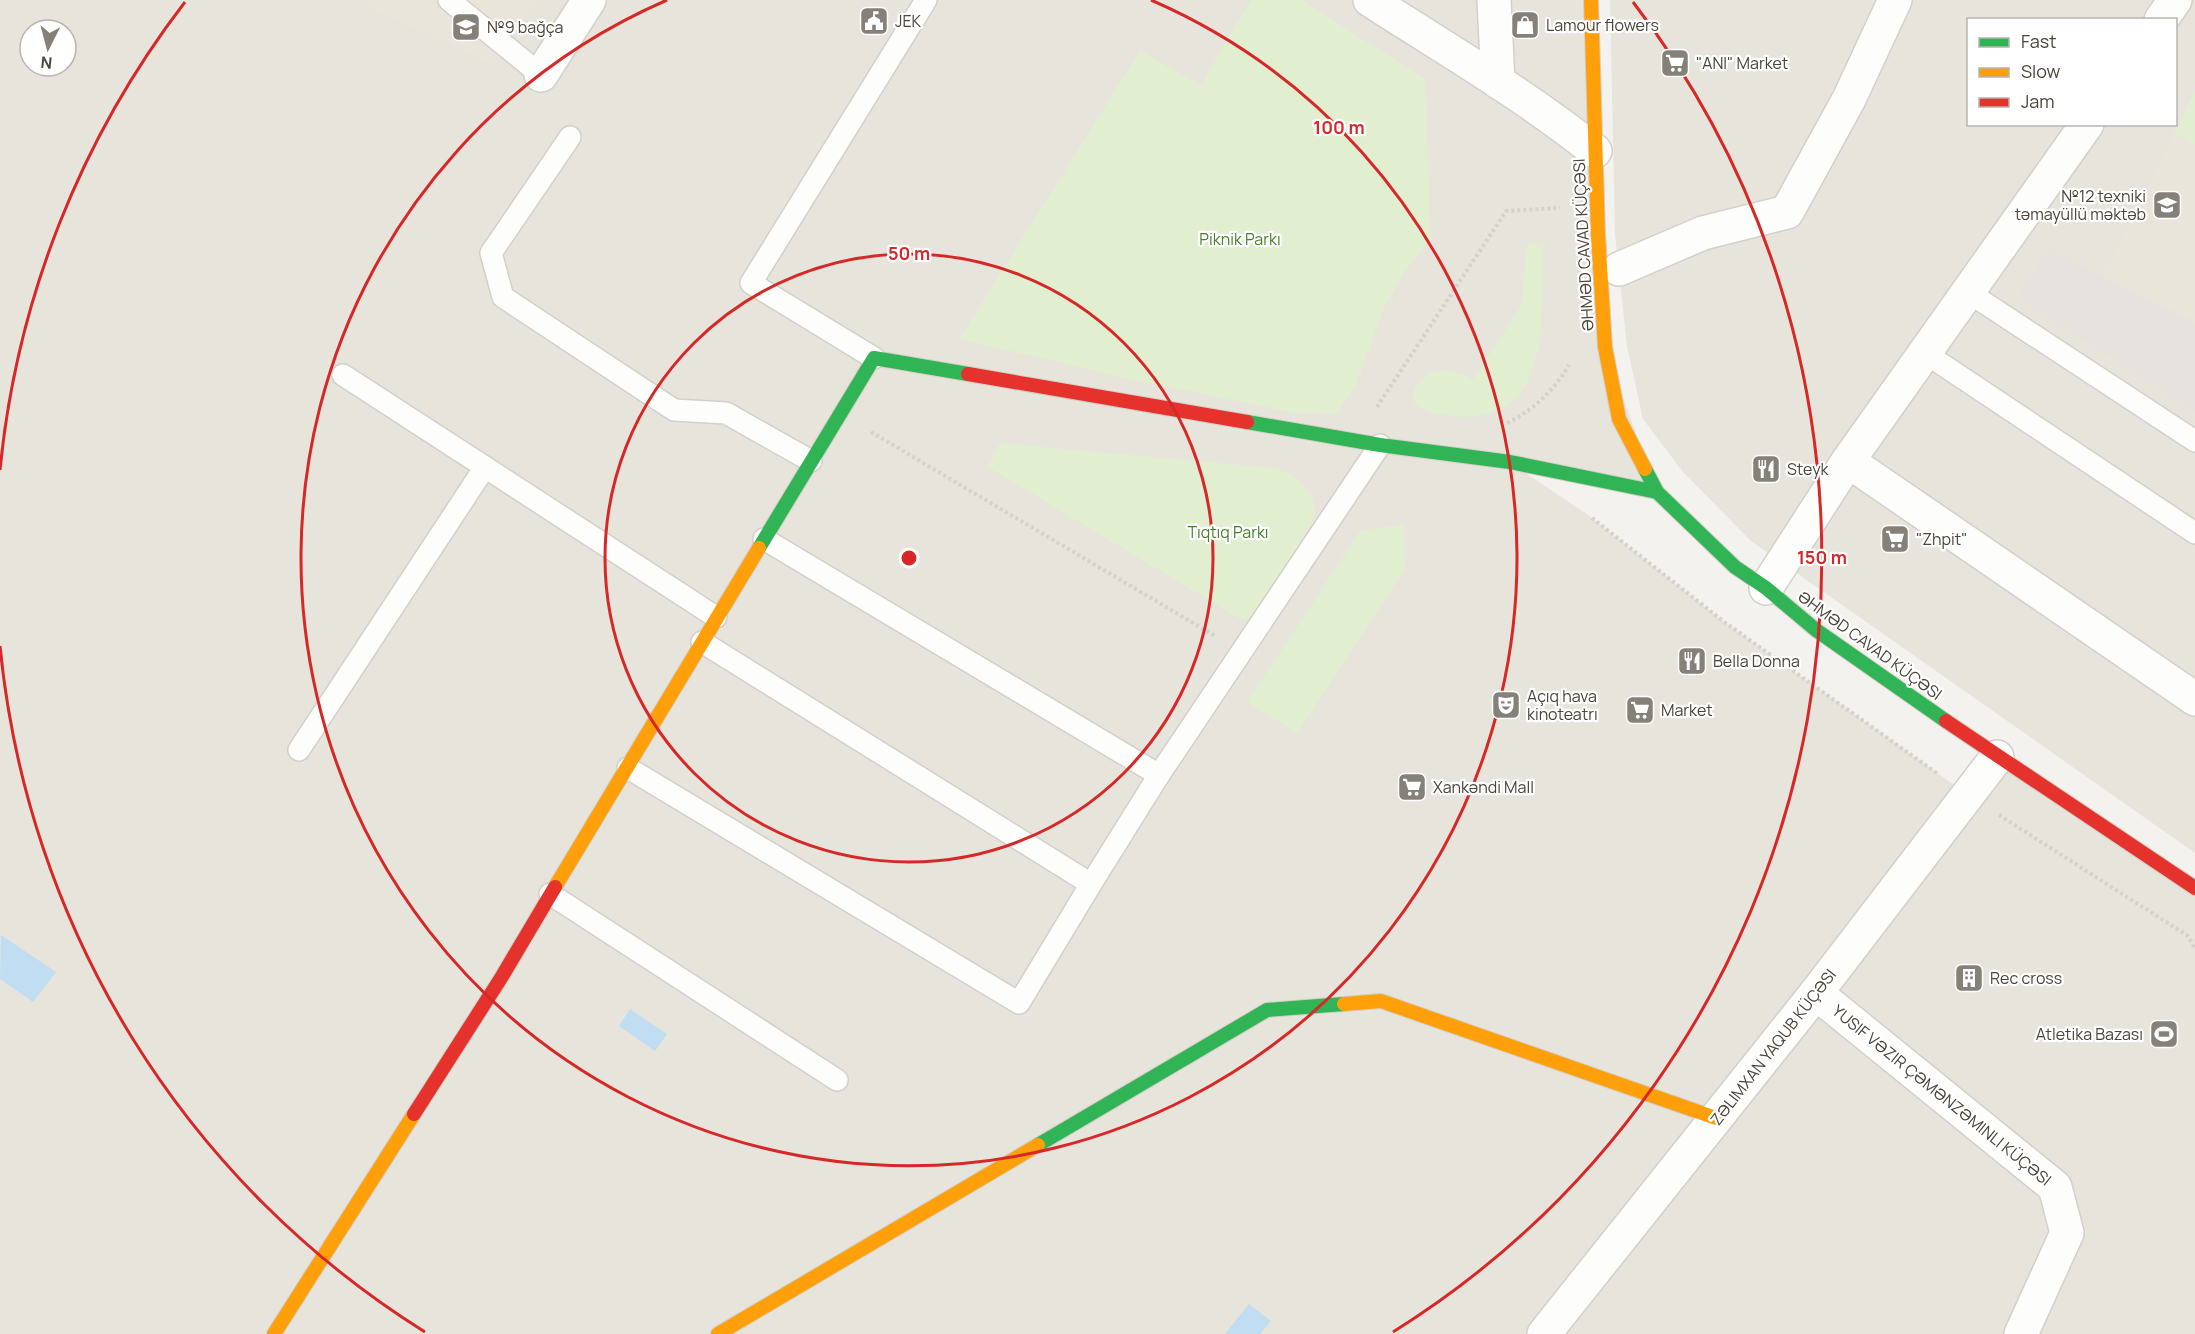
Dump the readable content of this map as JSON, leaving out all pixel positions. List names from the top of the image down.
{
  "streets": {
    "street": ["ƏHMƏD CAVAD KÜÇƏSI", "ZƏLIMXAN YAQUB KÜÇƏSI", "YUSIF VƏZIR ÇƏMƏNZƏMINLI KÜÇƏSI"]
  },
  "crossings": [
    ["ƏHMƏD CAVAD KÜÇƏSI", "ZƏLIMXAN YAQUB KÜÇƏSI"],
    ["ZƏLIMXAN YAQUB KÜÇƏSI", "YUSIF VƏZIR ÇƏMƏNZƏMINLI KÜÇƏSI"]
  ],
  "parks": ["Piknik Parkı", "Tıqtıq Parkı"],
  "places": {
    "public building": ["JEK"],
    "shop": ["Lamour flowers"],
    "school or university": ["№9 bağça", "№12 texniki təmayüllü məktəb"],
    "supermarket": [
      "\"ANI\" Market",
      "\"Zhpit\"",
      "Market",
      "Xankəndi Mall"
    ],
    "restaurant": ["Steyk", "Bella Donna"],
    "theatre": ["Açıq hava kinoteatrı"],
    "building": ["Rec cross"],
    "sports": ["Atletika Bazası"]
  },
  "legend": ["Fast", "Slow", "Jam"],
  "north": "bottom",
  "rings": ["100 m", "50 m", "150 m"]
}
